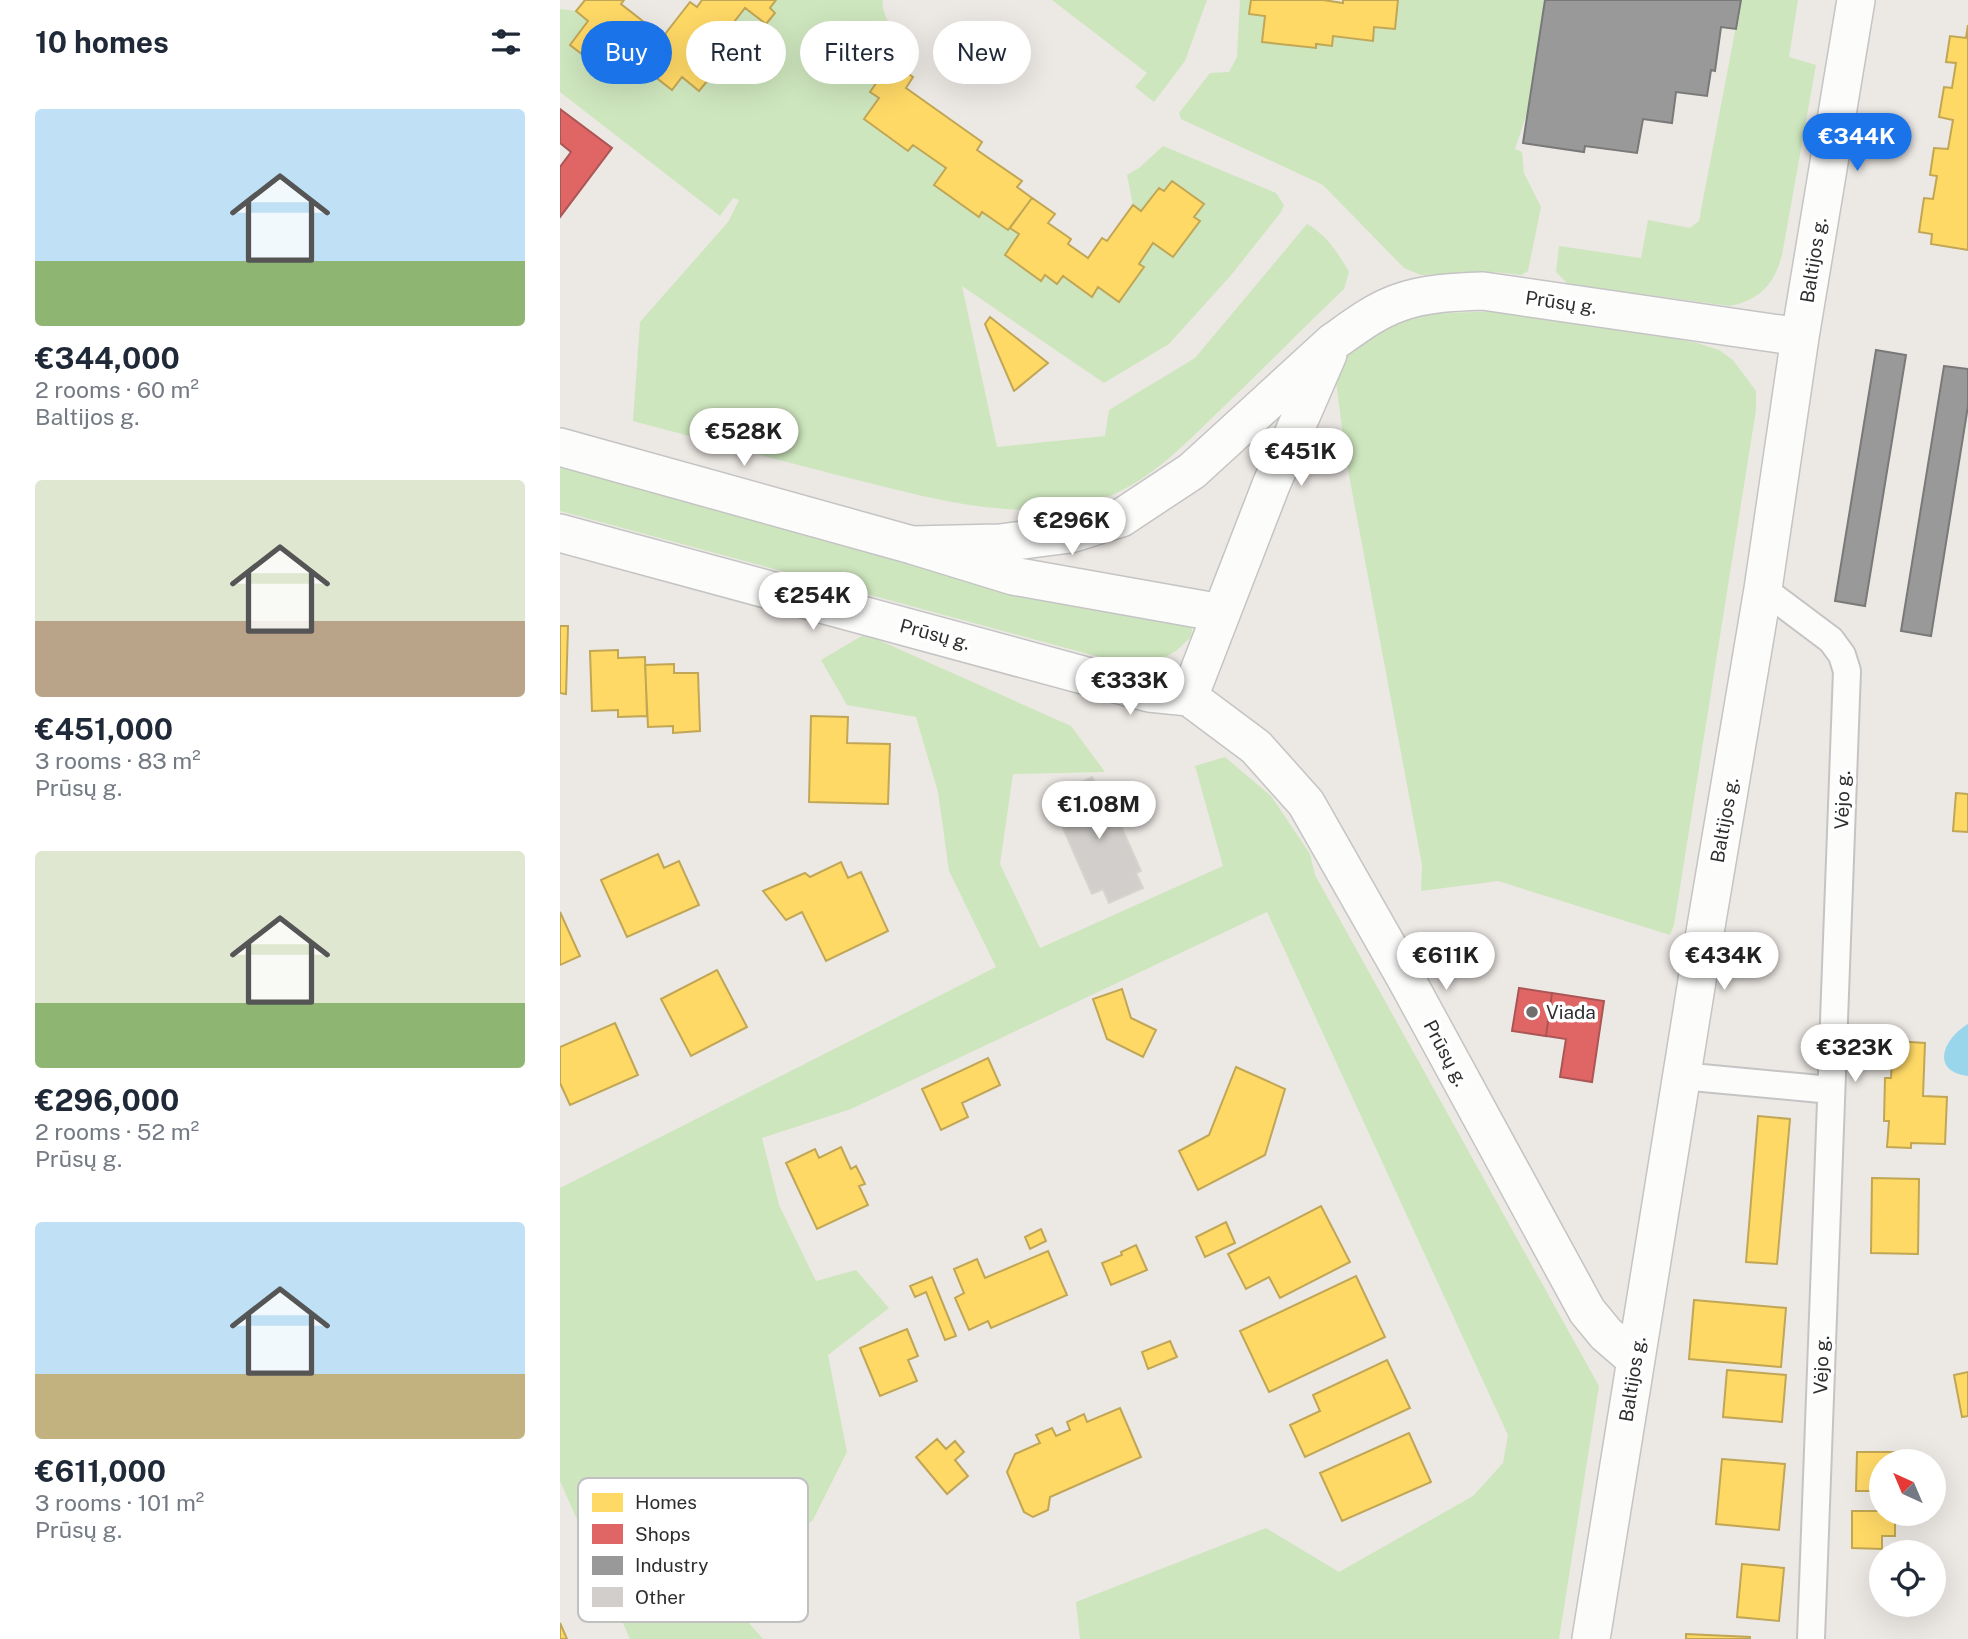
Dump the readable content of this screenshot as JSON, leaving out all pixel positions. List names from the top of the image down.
{
  "streets": {
    "main road": ["Baltijos g.", "Prūsų g."],
    "street": ["Vėjo g."]
  },
  "crossings": [
    ["Baltijos g.", "Prūsų g."],
    ["Baltijos g.", "Vėjo g."]
  ],
  "places": ["Viada"],
  "legend": [
    "Homes",
    "Shops",
    "Industry",
    "Other"
  ],
  "north": "top left",
  "page": {
    "heading": "10 homes",
    "chip": [
      "Buy",
      "Rent",
      "Filters",
      "New"
    ],
    "list": [
      {
        "name": "€344,000",
        "note": "2 rooms · 60 m² · Baltijos g."
      },
      {
        "name": "€451,000",
        "note": "3 rooms · 83 m² · Prūsų g."
      },
      {
        "name": "€296,000",
        "note": "2 rooms · 52 m² · Prūsų g."
      },
      {
        "name": "€611,000",
        "note": "3 rooms · 101 m² · Prūsų g."
      }
    ],
    "price": [
      "€344K",
      "€528K",
      "€451K",
      "€296K",
      "€254K",
      "€333K",
      "€1.08M",
      "€611K",
      "€434K",
      "€323K"
    ]
  }
}
